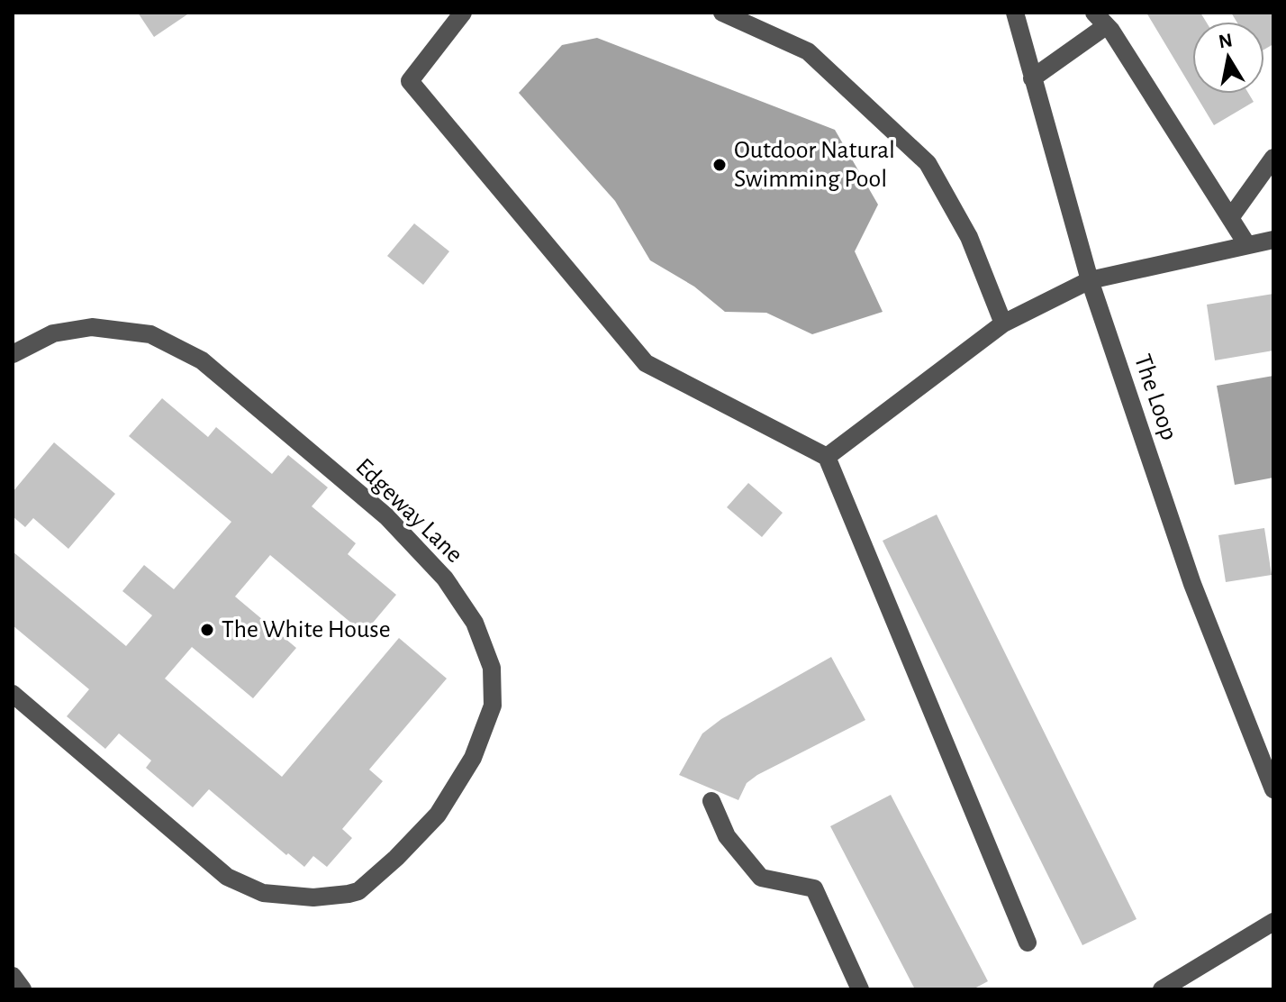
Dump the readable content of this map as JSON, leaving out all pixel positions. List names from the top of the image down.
{
  "streets": {
    "lane": ["The Loop", "Edgeway Lane"]
  },
  "places": ["Outdoor Natural Swimming Pool", "The White House"],
  "north": "top"
}
